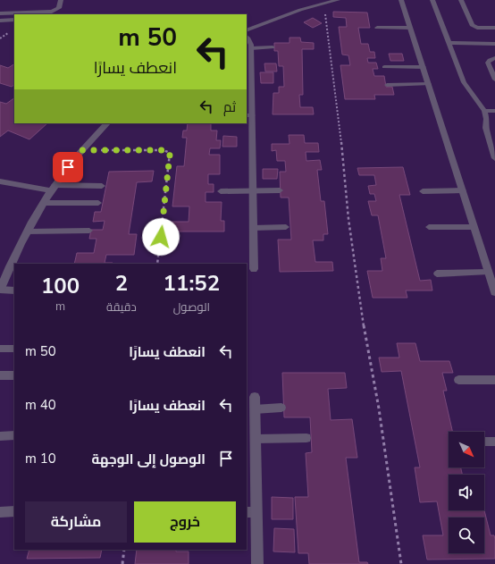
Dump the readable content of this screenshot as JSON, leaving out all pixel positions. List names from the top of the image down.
{
  "north": "bottom right",
  "page": {
    "turn": ["50 m", "انعطف يسارًا"],
    "then": "ثم",
    "eta": [
      "11:52",
      "الوصول",
      "2",
      "دقيقة",
      "100",
      "m"
    ],
    "list": [
      {
        "name": "انعطف يسارًا",
        "value": "50 m"
      },
      {
        "name": "انعطف يسارًا",
        "value": "40 m"
      },
      {
        "name": "الوصول إلى الوجهة",
        "value": "10 m"
      }
    ],
    "buttons": ["خروج", "مشاركة"]
  }
}
